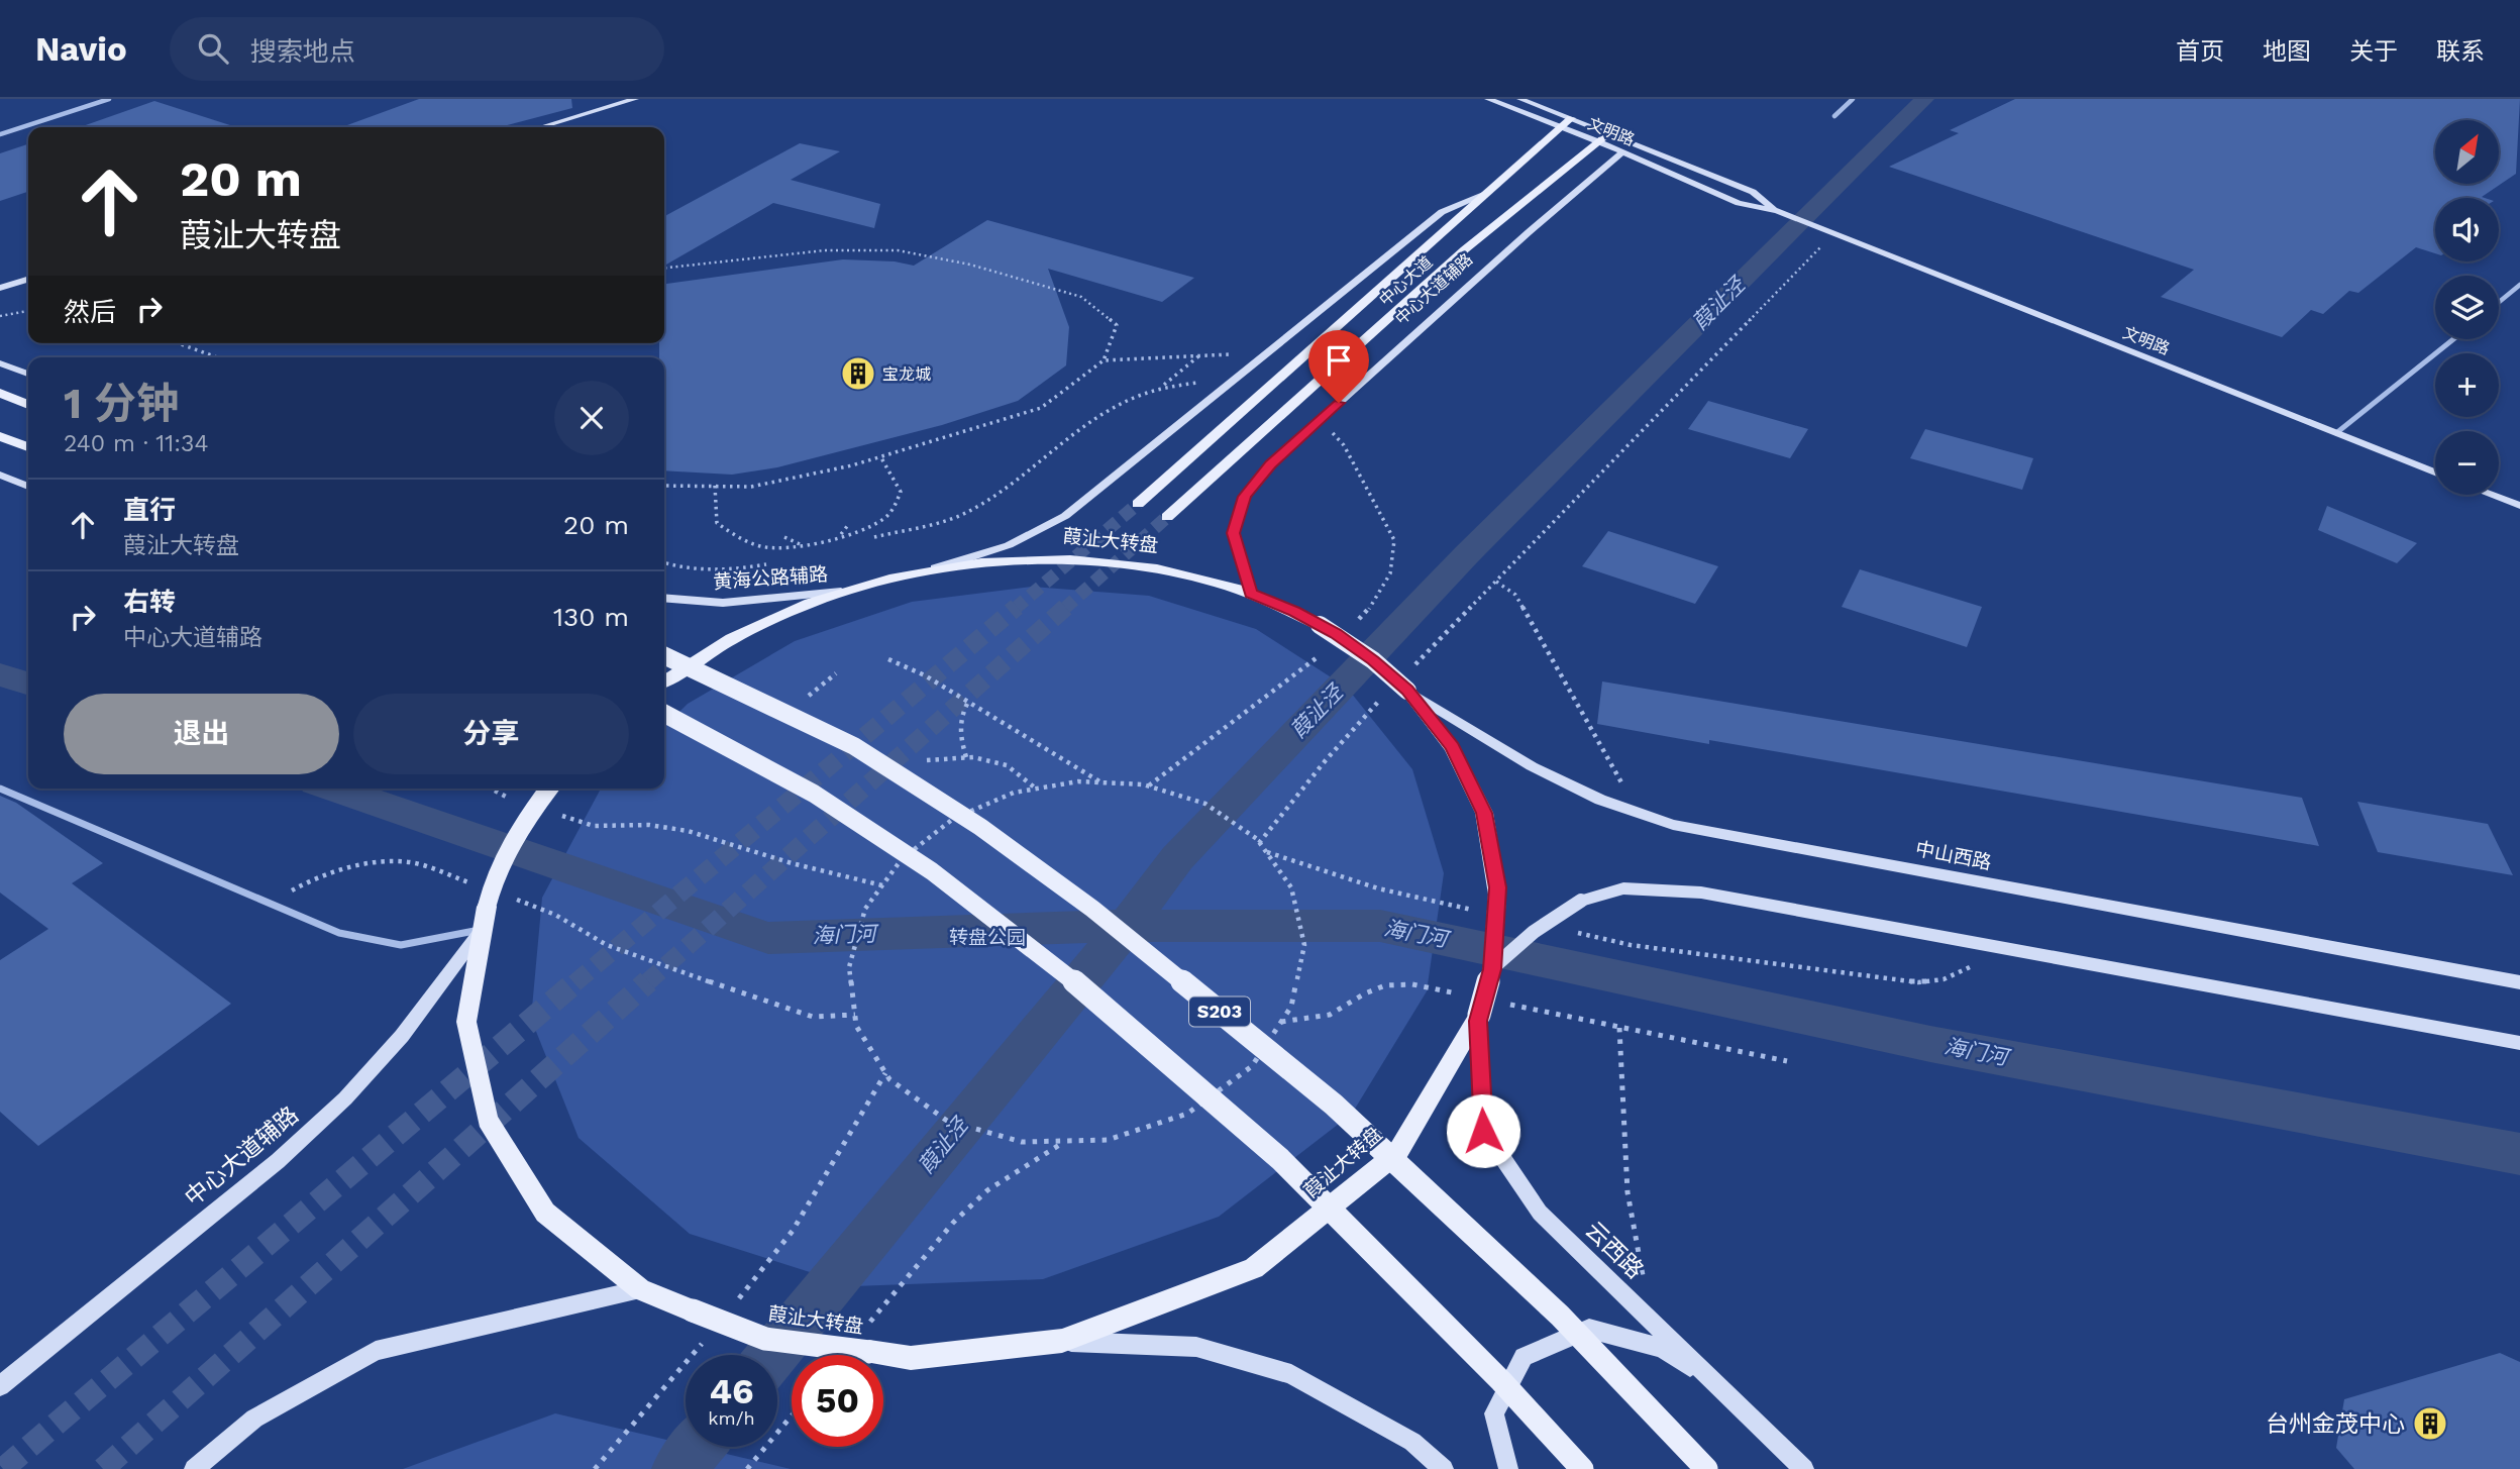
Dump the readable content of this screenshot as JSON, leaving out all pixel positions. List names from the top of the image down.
{
  "streets": {
    "main road": [
      "文明路",
      "中心大道",
      "中心大道辅路",
      "葭沚大转盘",
      "黄海公路辅路",
      "中山西路",
      "S203",
      "云西路"
    ]
  },
  "crossings": [
    ["文明路", "中心大道"],
    ["文明路", "中心大道辅路"],
    ["中心大道辅路", "葭沚大转盘"],
    ["葭沚大转盘", "黄海公路辅路"],
    ["葭沚大转盘", "中山西路"],
    ["葭沚大转盘", "云西路"]
  ],
  "water": ["葭沚泾", "海门河"],
  "parks": ["转盘公园"],
  "places": {
    "building": ["宝龙城", "台州金茂中心"]
  },
  "north": "top right",
  "page": {
    "header": "Navio",
    "search": "搜索地点",
    "nav": [
      "首页",
      "地图",
      "关于",
      "联系"
    ],
    "map_buttons": ["+", "−"],
    "turn": ["20 m", "葭沚大转盘"],
    "then": "然后",
    "heading": ["1 分钟", "240 m · 11:34"],
    "list": [
      {
        "name": "直行",
        "note": "葭沚大转盘",
        "value": "20 m"
      },
      {
        "name": "右转",
        "note": "中心大道辅路",
        "value": "130 m"
      }
    ],
    "buttons": ["退出", "分享"],
    "speed": "46 km/h",
    "limit": "50"
  }
}
